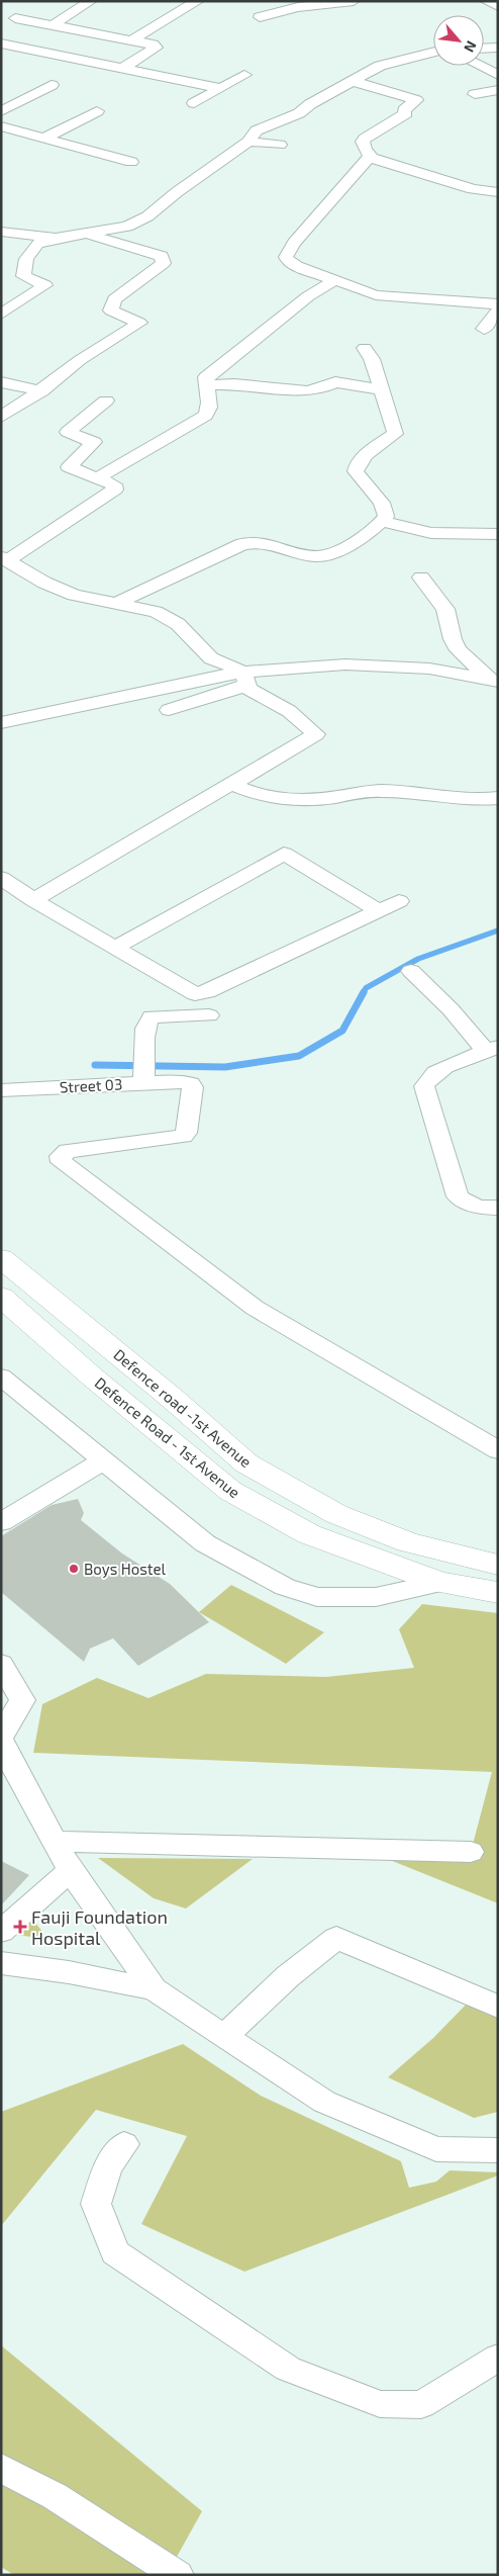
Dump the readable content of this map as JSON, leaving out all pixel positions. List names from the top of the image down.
{
  "streets": {
    "main road": ["Defence road -1st Avenue", "Defence Road - 1st Avenue"],
    "street": ["Street 03"]
  },
  "places": {
    "other": ["Boys Hostel"],
    "health": ["Fauji Foundation Hospital"]
  },
  "north": "bottom right"
}
